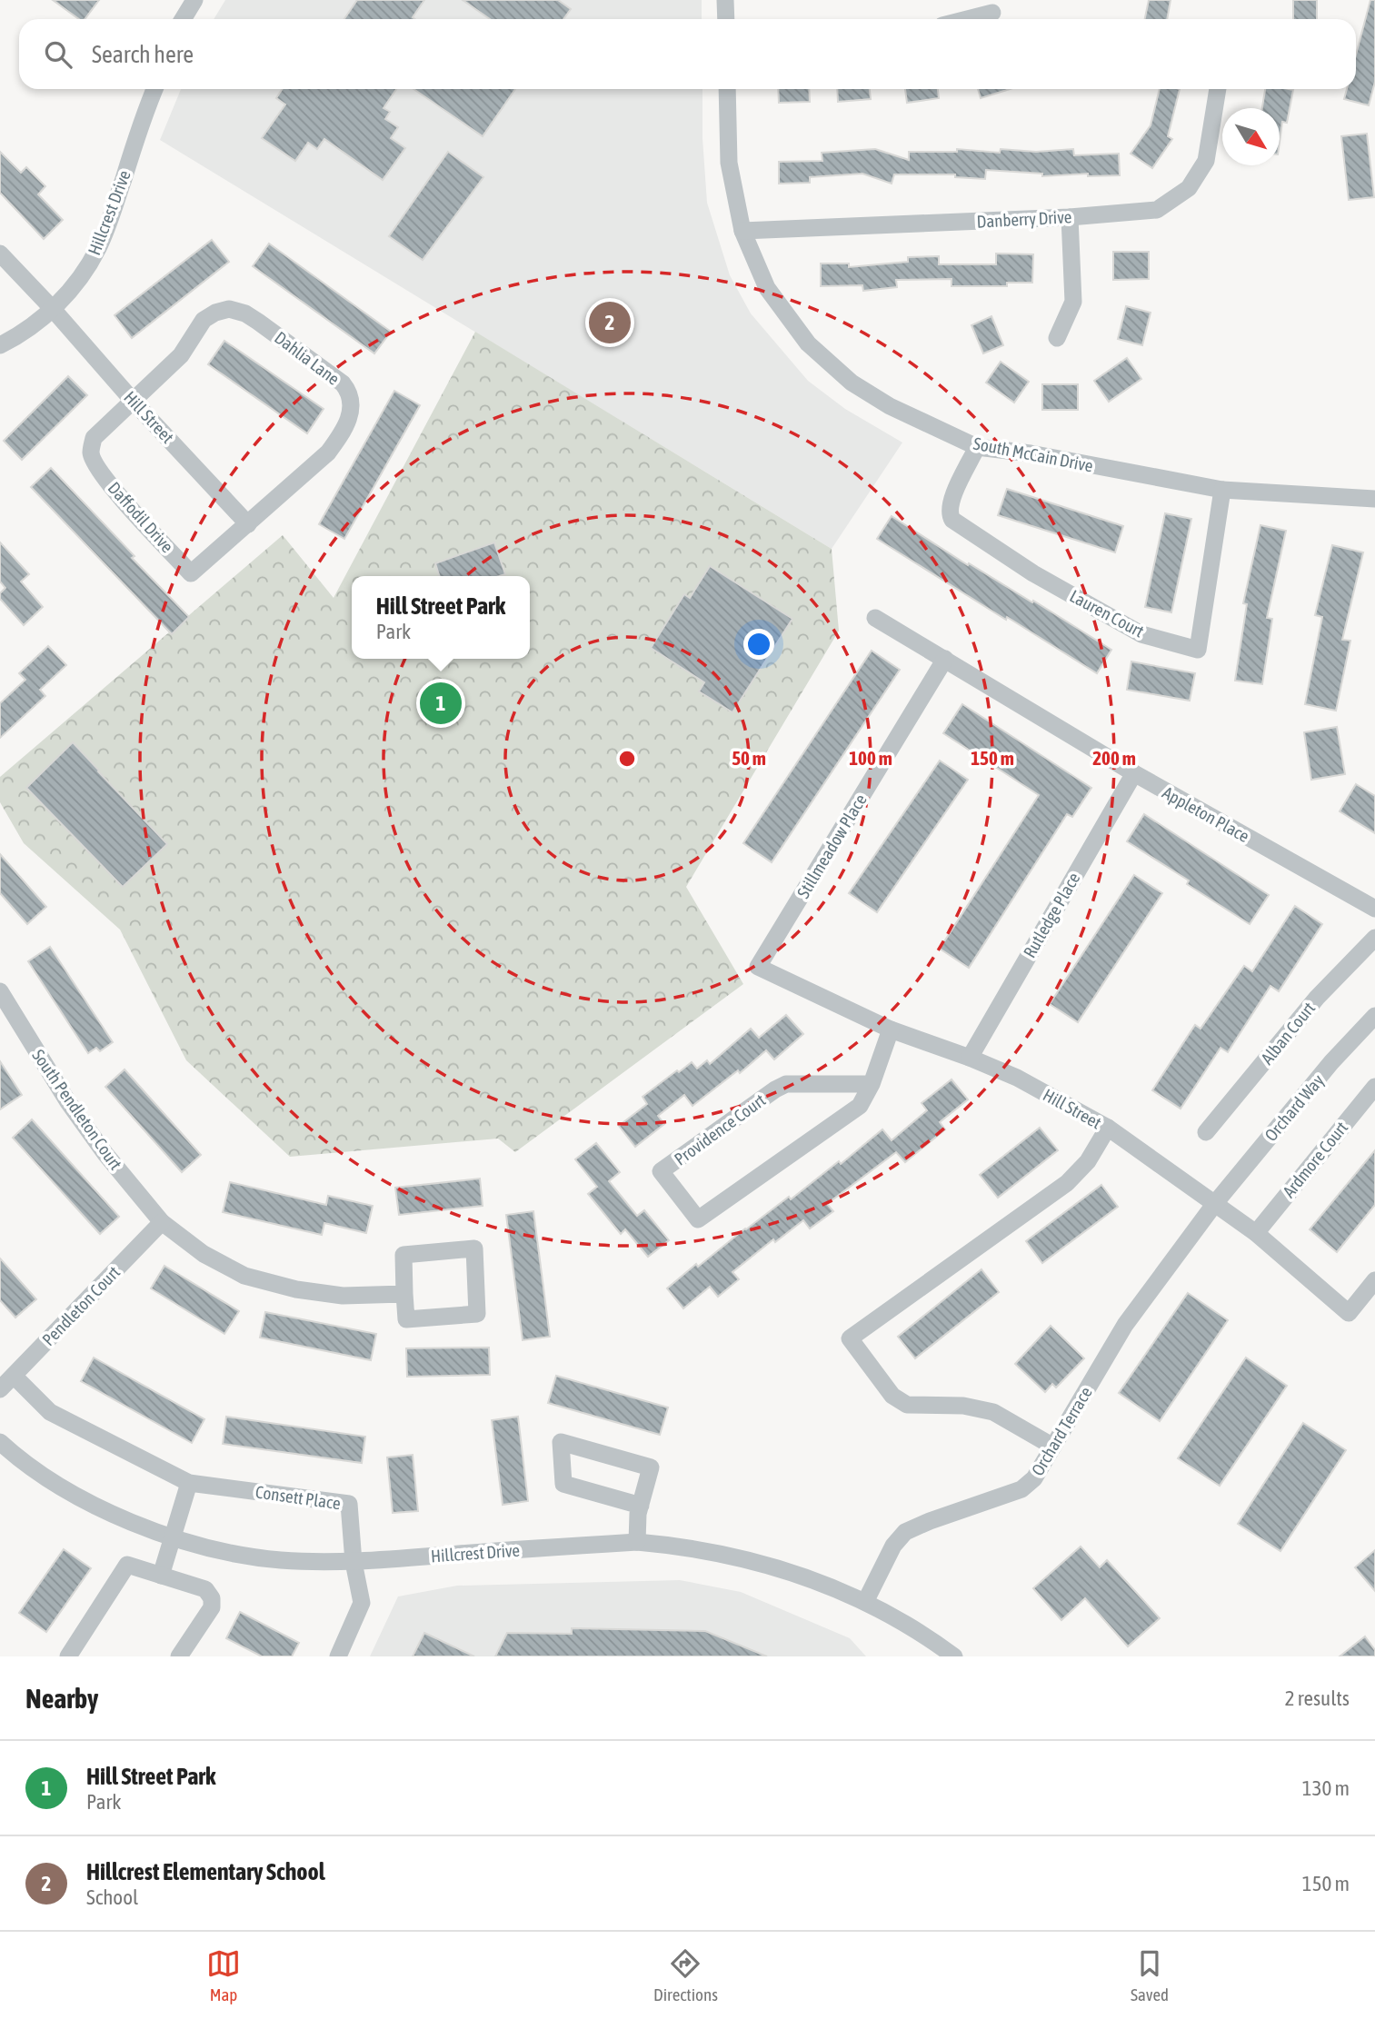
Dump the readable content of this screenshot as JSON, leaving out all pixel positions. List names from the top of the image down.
{
  "streets": {
    "street": [
      "Hillcrest Drive",
      "Danberry Drive",
      "Dahlia Lane",
      "Hill Street",
      "South McCain Drive",
      "Daffodil Drive",
      "Lauren Court",
      "Appleton Place",
      "Stillmeadow Place",
      "Rutledge Place",
      "Alban Court",
      "Orchard Way",
      "South Pendleton Court",
      "Providence Court",
      "Ardmore Court",
      "Pendleton Court",
      "Orchard Terrace",
      "Consett Place"
    ]
  },
  "crossings": [
    ["Hillcrest Drive", "Hill Street"],
    ["Hillcrest Drive", "Orchard Terrace"],
    ["Hillcrest Drive", "Consett Place"],
    ["Danberry Drive", "South McCain Drive"],
    ["Dahlia Lane", "Hill Street"],
    ["Dahlia Lane", "Daffodil Drive"],
    ["Hill Street", "Daffodil Drive"],
    ["Hill Street", "Stillmeadow Place"],
    ["Hill Street", "Rutledge Place"],
    ["Hill Street", "Orchard Way"],
    ["Hill Street", "Providence Court"],
    ["Hill Street", "Ardmore Court"],
    ["Hill Street", "Orchard Terrace"],
    ["South McCain Drive", "Lauren Court"],
    ["Appleton Place", "Stillmeadow Place"],
    ["Appleton Place", "Rutledge Place"],
    ["Orchard Way", "Orchard Terrace"],
    ["South Pendleton Court", "Pendleton Court"],
    ["Pendleton Court", "Consett Place"]
  ],
  "north": "bottom right",
  "page": {
    "search": "Search here",
    "pins": ["2", "1"],
    "popup": ["Hill Street Park", "Park"],
    "heading": ["Nearby", "2 results"],
    "list": [
      {
        "mark": "1",
        "name": "Hill Street Park",
        "note": "Park",
        "value": "130 m"
      },
      {
        "mark": "2",
        "name": "Hillcrest Elementary School",
        "note": "School",
        "value": "150 m"
      }
    ],
    "nav": ["Map", "Directions", "Saved"]
  },
  "rings": [
    "50 m",
    "100 m",
    "150 m",
    "200 m"
  ]
}
